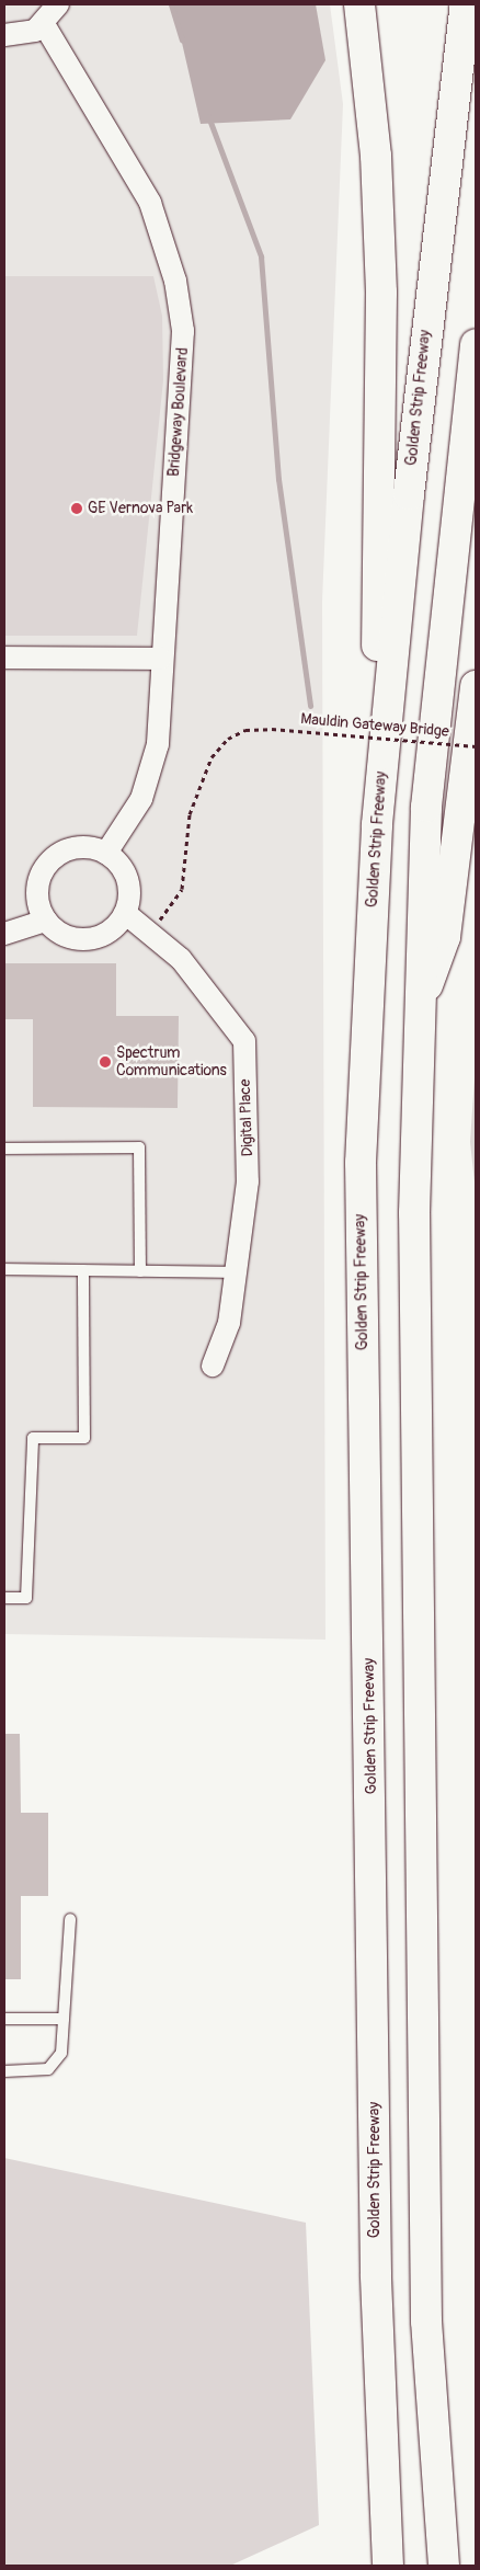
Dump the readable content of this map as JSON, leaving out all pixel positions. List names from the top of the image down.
{
  "streets": {
    "highway": ["Golden Strip Freeway"],
    "street": ["Bridgeway Boulevard", "Digital Place"],
    "path": ["Mauldin Gateway Bridge"]
  },
  "crossings": [
    ["Bridgeway Boulevard", "Digital Place"],
    ["Mauldin Gateway Bridge", "Digital Place"]
  ],
  "places": ["GE Vernova Park", "Spectrum Communications"]
}
